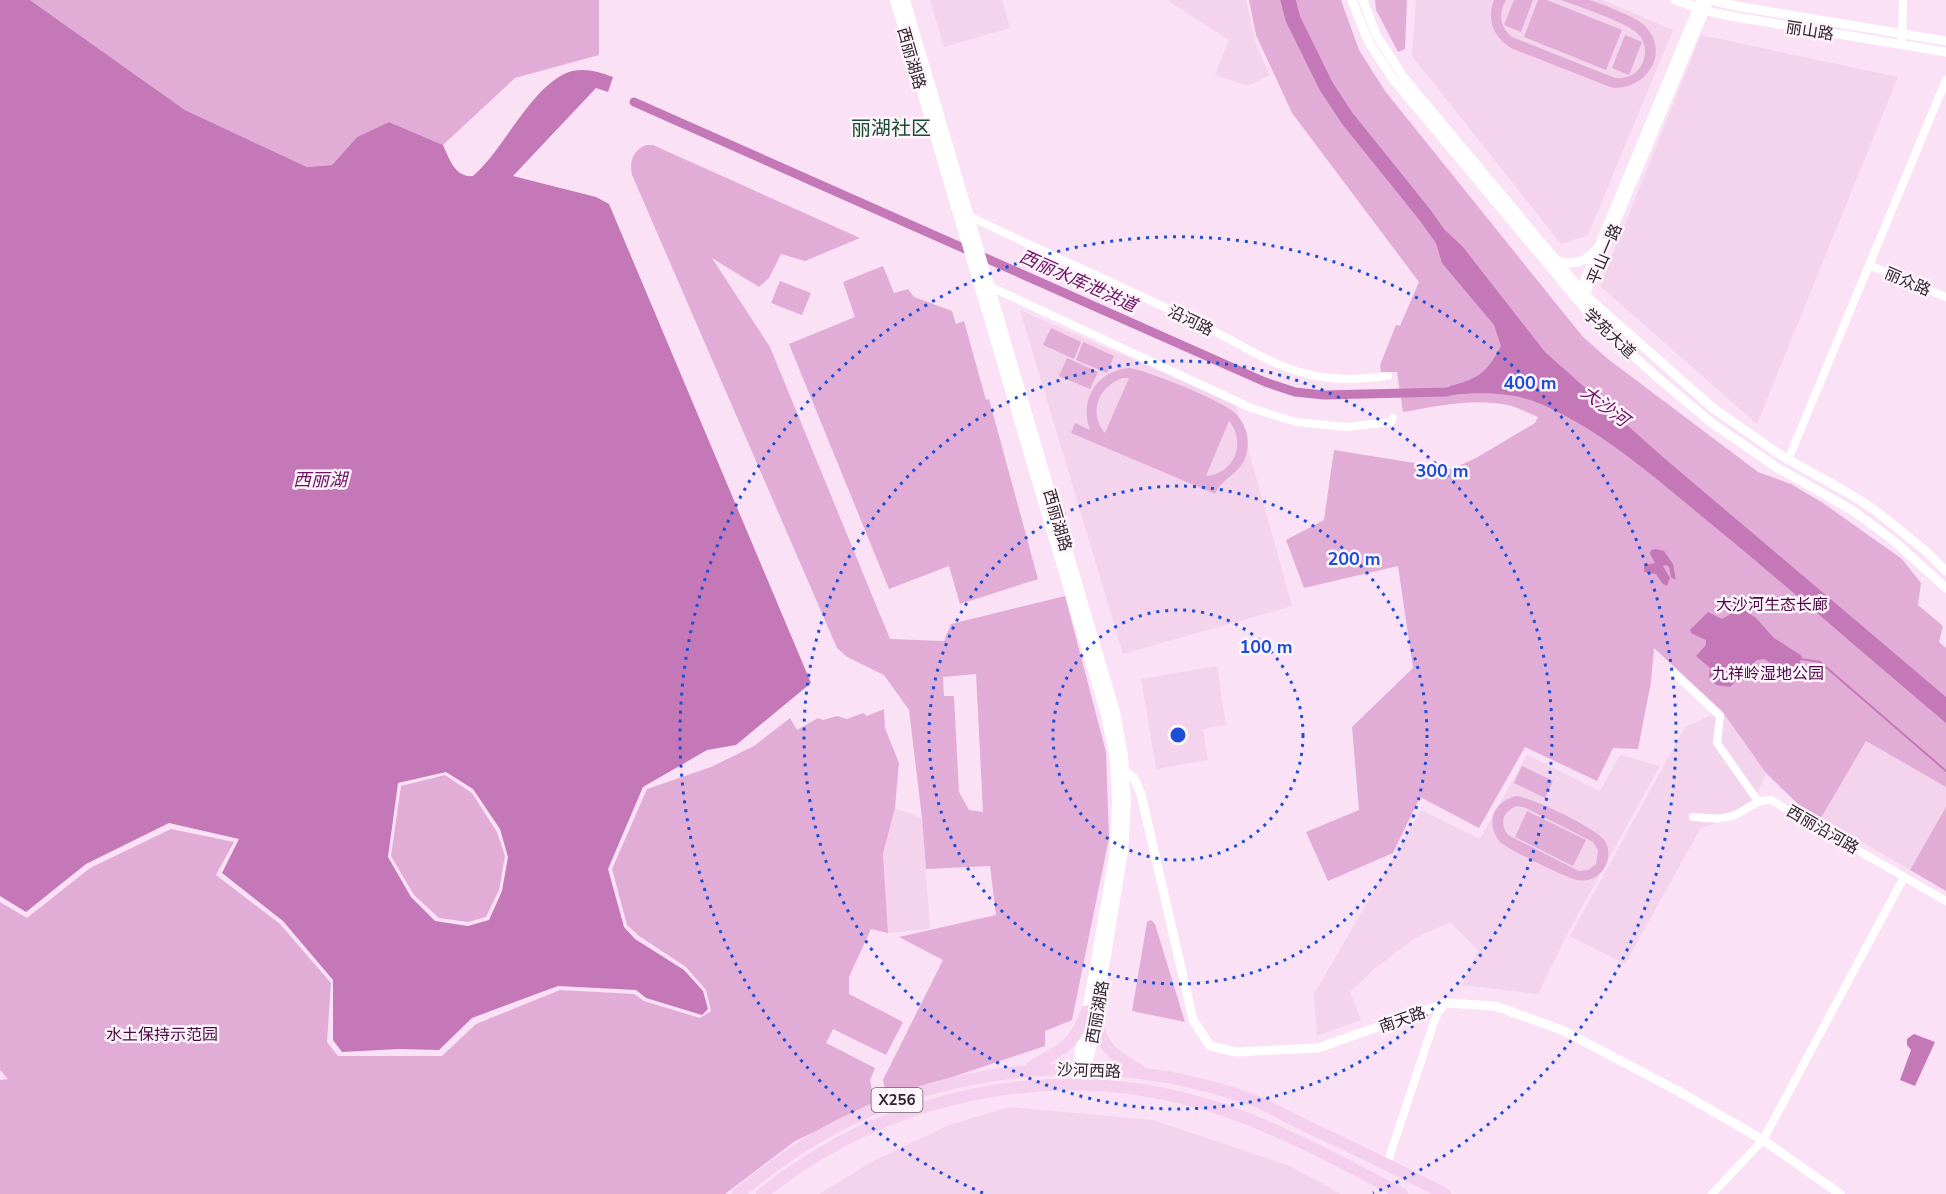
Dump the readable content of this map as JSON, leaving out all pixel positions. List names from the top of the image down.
{
  "streets": {
    "main road": ["西丽湖路", "沙河西路", "X256"],
    "street": [
      "丽山路",
      "平山一路",
      "丽众路",
      "沿河路",
      "学苑大道",
      "西丽沿河路",
      "南天路"
    ]
  },
  "crossings": [
    ["丽山路", "平山一路"],
    ["西丽湖路", "沿河路"],
    ["西丽湖路", "南天路"],
    ["西丽湖路", "沙河西路"],
    ["平山一路", "学苑大道"]
  ],
  "districts": ["丽湖社区"],
  "water": ["西丽水库泄洪道", "大沙河", "西丽湖"],
  "parks": ["大沙河生态长廊", "九祥岭湿地公园", "水土保持示范园"],
  "rings": [
    "400 m",
    "300 m",
    "200 m",
    "100 m"
  ]
}
